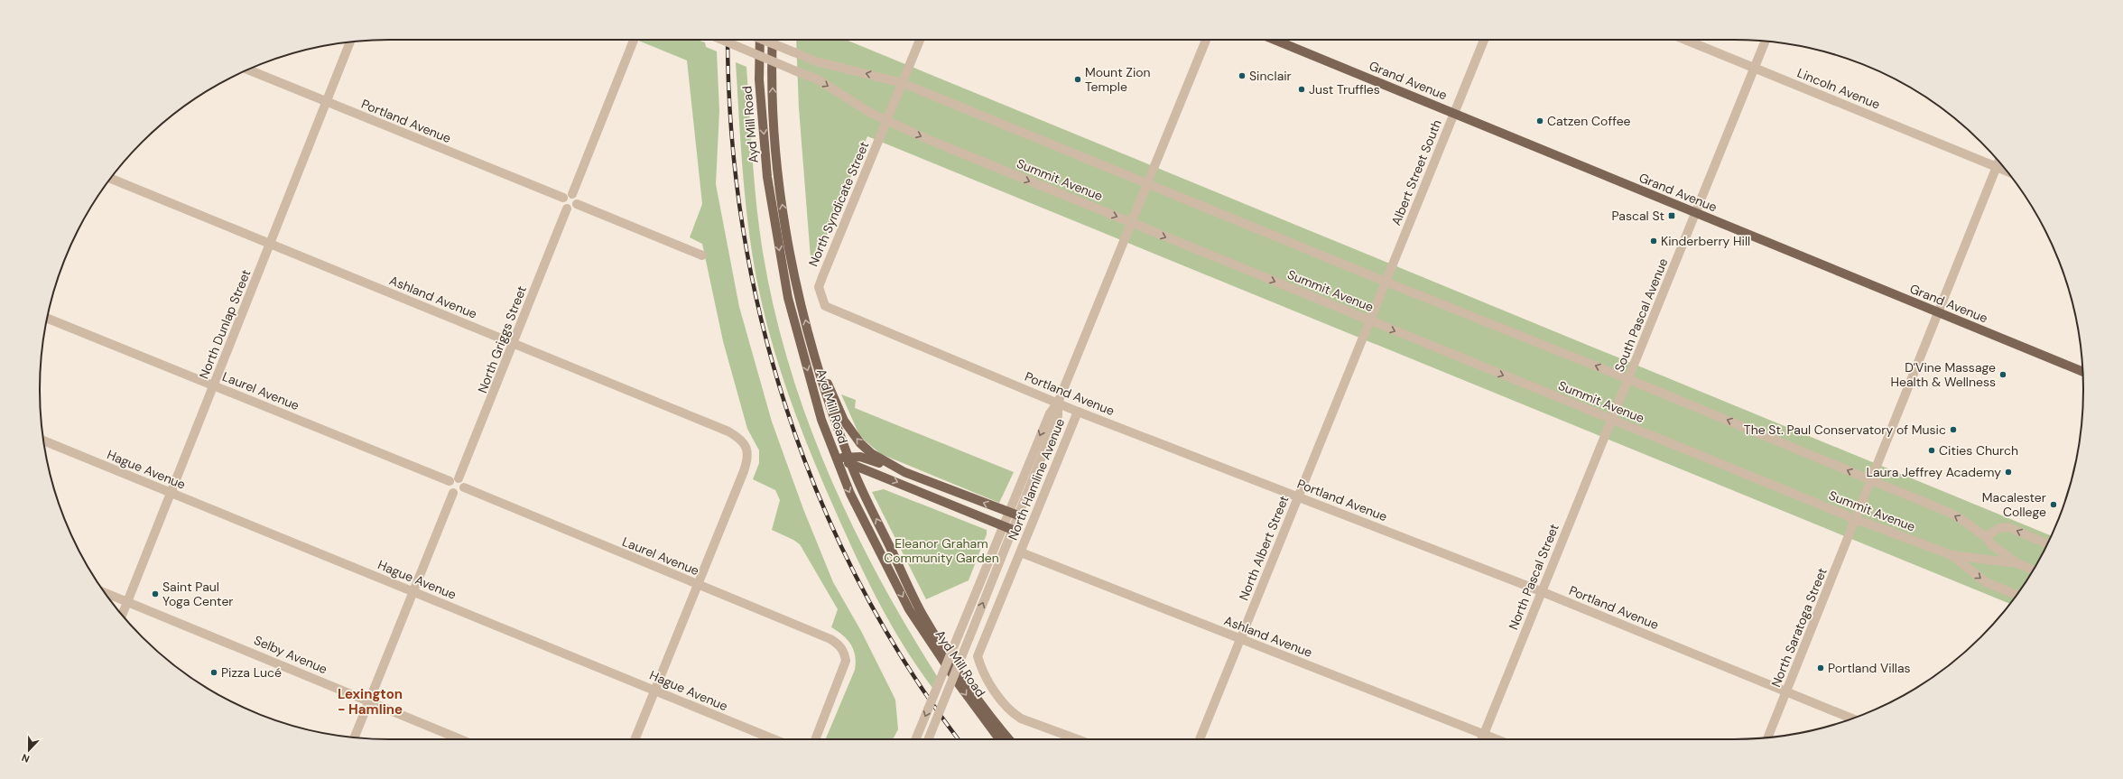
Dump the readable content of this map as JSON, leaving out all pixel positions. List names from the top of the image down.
{
  "streets": {
    "main road": ["Grand Avenue", "Ayd Mill Road"],
    "street": [
      "Lincoln Avenue",
      "Portland Avenue",
      "Albert Street South",
      "Summit Avenue",
      "North Syndicate Street",
      "Ashland Avenue",
      "South Pascal Avenue",
      "North Dunlap Street",
      "North Griggs Street",
      "Laurel Avenue",
      "Hague Avenue",
      "North Hamline Avenue",
      "North Albert Street",
      "North Pascal Street",
      "North Saratoga Street",
      "Selby Avenue"
    ]
  },
  "crossings": [
    ["Grand Avenue", "Albert Street South"],
    ["Grand Avenue", "South Pascal Avenue"],
    ["Grand Avenue", "North Saratoga Street"],
    ["Lincoln Avenue", "South Pascal Avenue"],
    ["Lincoln Avenue", "North Saratoga Street"],
    ["Portland Avenue", "North Syndicate Street"],
    ["Portland Avenue", "North Dunlap Street"],
    ["Portland Avenue", "North Griggs Street"],
    ["Portland Avenue", "North Hamline Avenue"],
    ["Portland Avenue", "North Albert Street"],
    ["Portland Avenue", "North Pascal Street"],
    ["Portland Avenue", "North Saratoga Street"],
    ["Albert Street South", "Summit Avenue"],
    ["Albert Street South", "North Albert Street"],
    ["Summit Avenue", "North Syndicate Street"],
    ["Summit Avenue", "South Pascal Avenue"],
    ["Summit Avenue", "North Hamline Avenue"],
    ["Summit Avenue", "North Albert Street"],
    ["Summit Avenue", "North Pascal Street"],
    ["Summit Avenue", "North Saratoga Street"],
    ["Ashland Avenue", "North Dunlap Street"],
    ["Ashland Avenue", "North Griggs Street"],
    ["Ashland Avenue", "Laurel Avenue"],
    ["Ashland Avenue", "North Hamline Avenue"],
    ["Ashland Avenue", "North Albert Street"],
    ["Ashland Avenue", "North Pascal Street"],
    ["South Pascal Avenue", "North Pascal Street"],
    ["North Dunlap Street", "Laurel Avenue"],
    ["North Dunlap Street", "Hague Avenue"],
    ["North Dunlap Street", "Selby Avenue"],
    ["North Griggs Street", "Laurel Avenue"]
  ],
  "districts": ["Lexington - Hamline"],
  "parks": ["Eleanor Graham Community Garden"],
  "places": {
    "other": [
      "Sinclair",
      "Mount Zion Temple",
      "Just Truffles",
      "Catzen Coffee",
      "Kinderberry Hill",
      "D'Vine Massage Health & Wellness",
      "The St. Paul Conservatory of Music",
      "Cities Church",
      "Laura Jeffrey Academy",
      "Macalester College",
      "Saint Paul Yoga Center",
      "Portland Villas",
      "Pizza Lucé"
    ],
    "transit": ["Pascal St"]
  },
  "north": "bottom"
}
